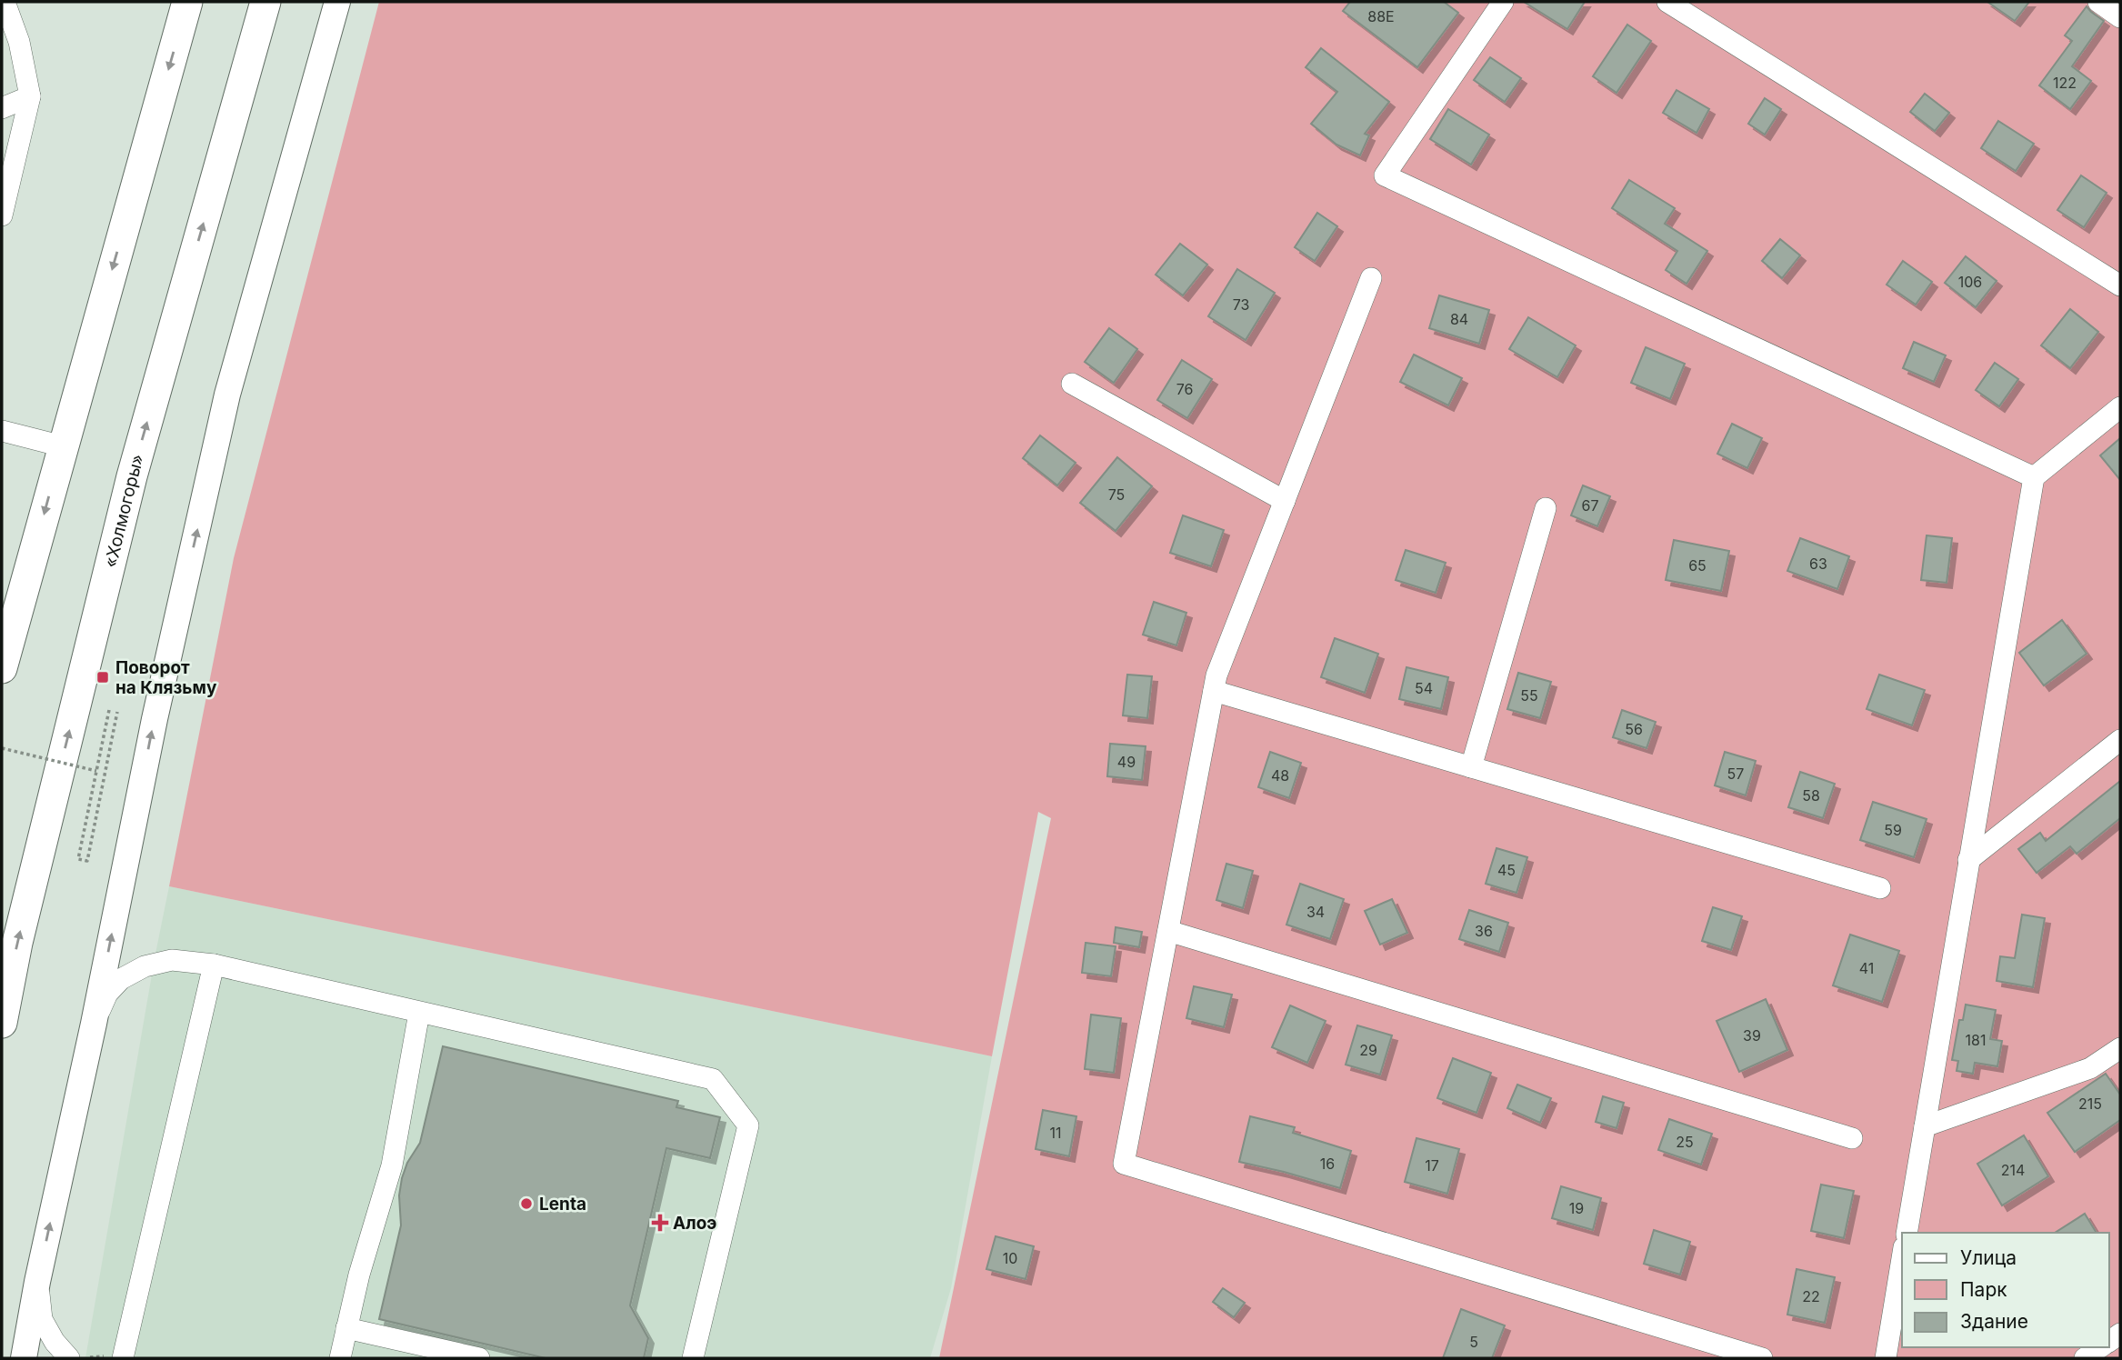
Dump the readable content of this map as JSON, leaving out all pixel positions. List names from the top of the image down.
{
  "streets": {
    "highway": ["«Холмогоры»"]
  },
  "places": {
    "transit": ["Поворот на Клязьму"],
    "other": ["Lenta"],
    "health": ["Алоэ"]
  },
  "house_numbers": [
    "88Е",
    "122",
    "106",
    "73",
    "84",
    "76",
    "75",
    "67",
    "63",
    "65",
    "54",
    "55",
    "56",
    "49",
    "57",
    "48",
    "58",
    "59",
    "45",
    "34",
    "36",
    "41",
    "39",
    "181",
    "29",
    "215",
    "11",
    "25",
    "16",
    "17",
    "214",
    "19",
    "10",
    "22",
    "5"
  ],
  "legend": ["Улица", "Парк", "Здание"]
}
